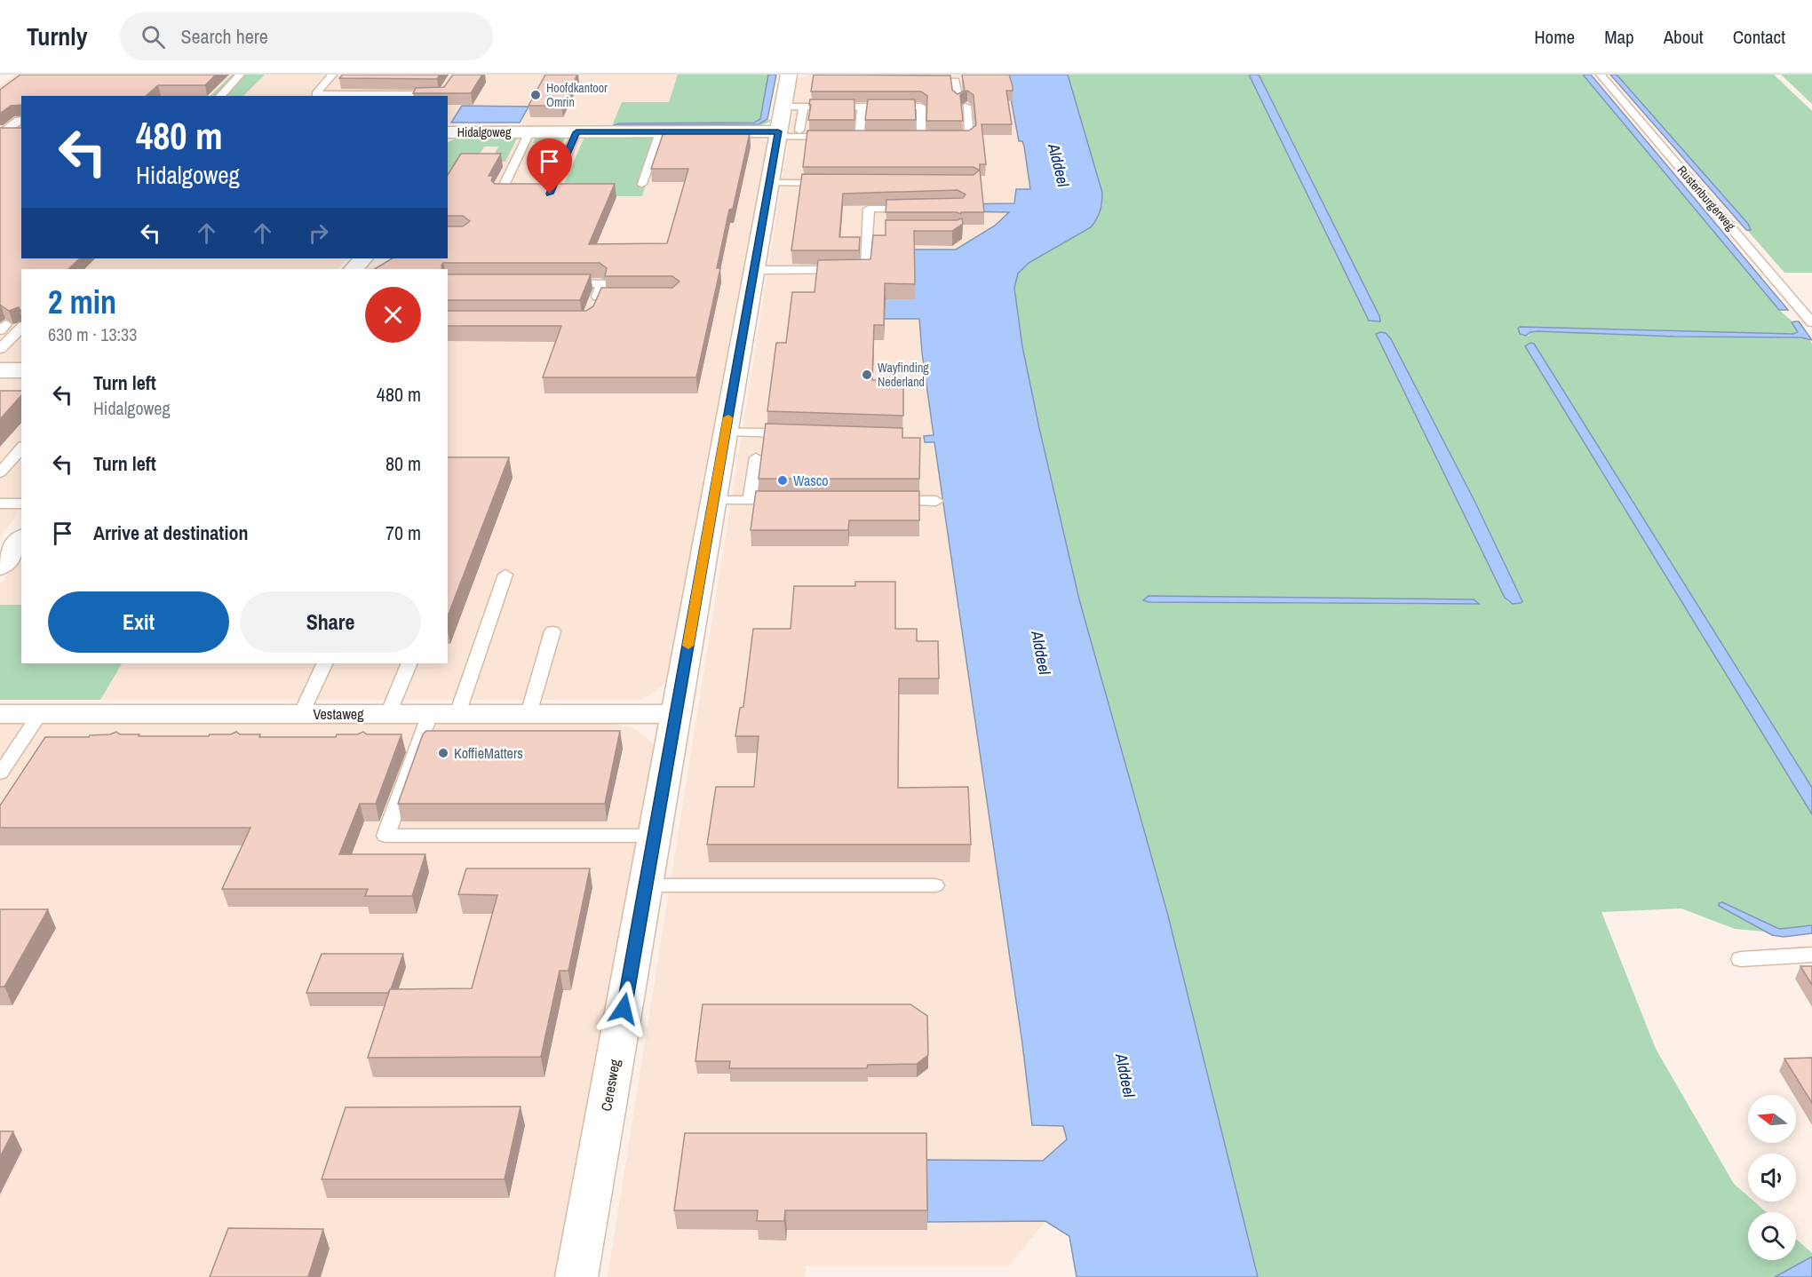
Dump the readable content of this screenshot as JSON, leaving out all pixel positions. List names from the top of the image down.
{
  "streets": {
    "street": ["Hidalgoweg", "Vestaweg", "Ceresweg"],
    "lane": ["Rustenburgerweg"]
  },
  "crossings": [
    ["Hidalgoweg", "Ceresweg"],
    ["Vestaweg", "Ceresweg"]
  ],
  "water": ["Alddeel"],
  "places": [
    "Hoofdkantoor Omrin",
    "Wayfinding Nederland",
    "Wasco",
    "KoffieMatters"
  ],
  "north": "left",
  "page": {
    "header": "Turnly",
    "search": "Search here",
    "nav": [
      "Home",
      "Map",
      "About",
      "Contact"
    ],
    "turn": ["480 m", "Hidalgoweg"],
    "heading": ["2 min", "630 m · 13:33"],
    "list": [
      {
        "name": "Turn left",
        "note": "Hidalgoweg",
        "value": "480 m"
      },
      {
        "name": "Turn left",
        "value": "80 m"
      },
      {
        "name": "Arrive at destination",
        "value": "70 m"
      }
    ],
    "buttons": ["Exit", "Share"]
  }
}
